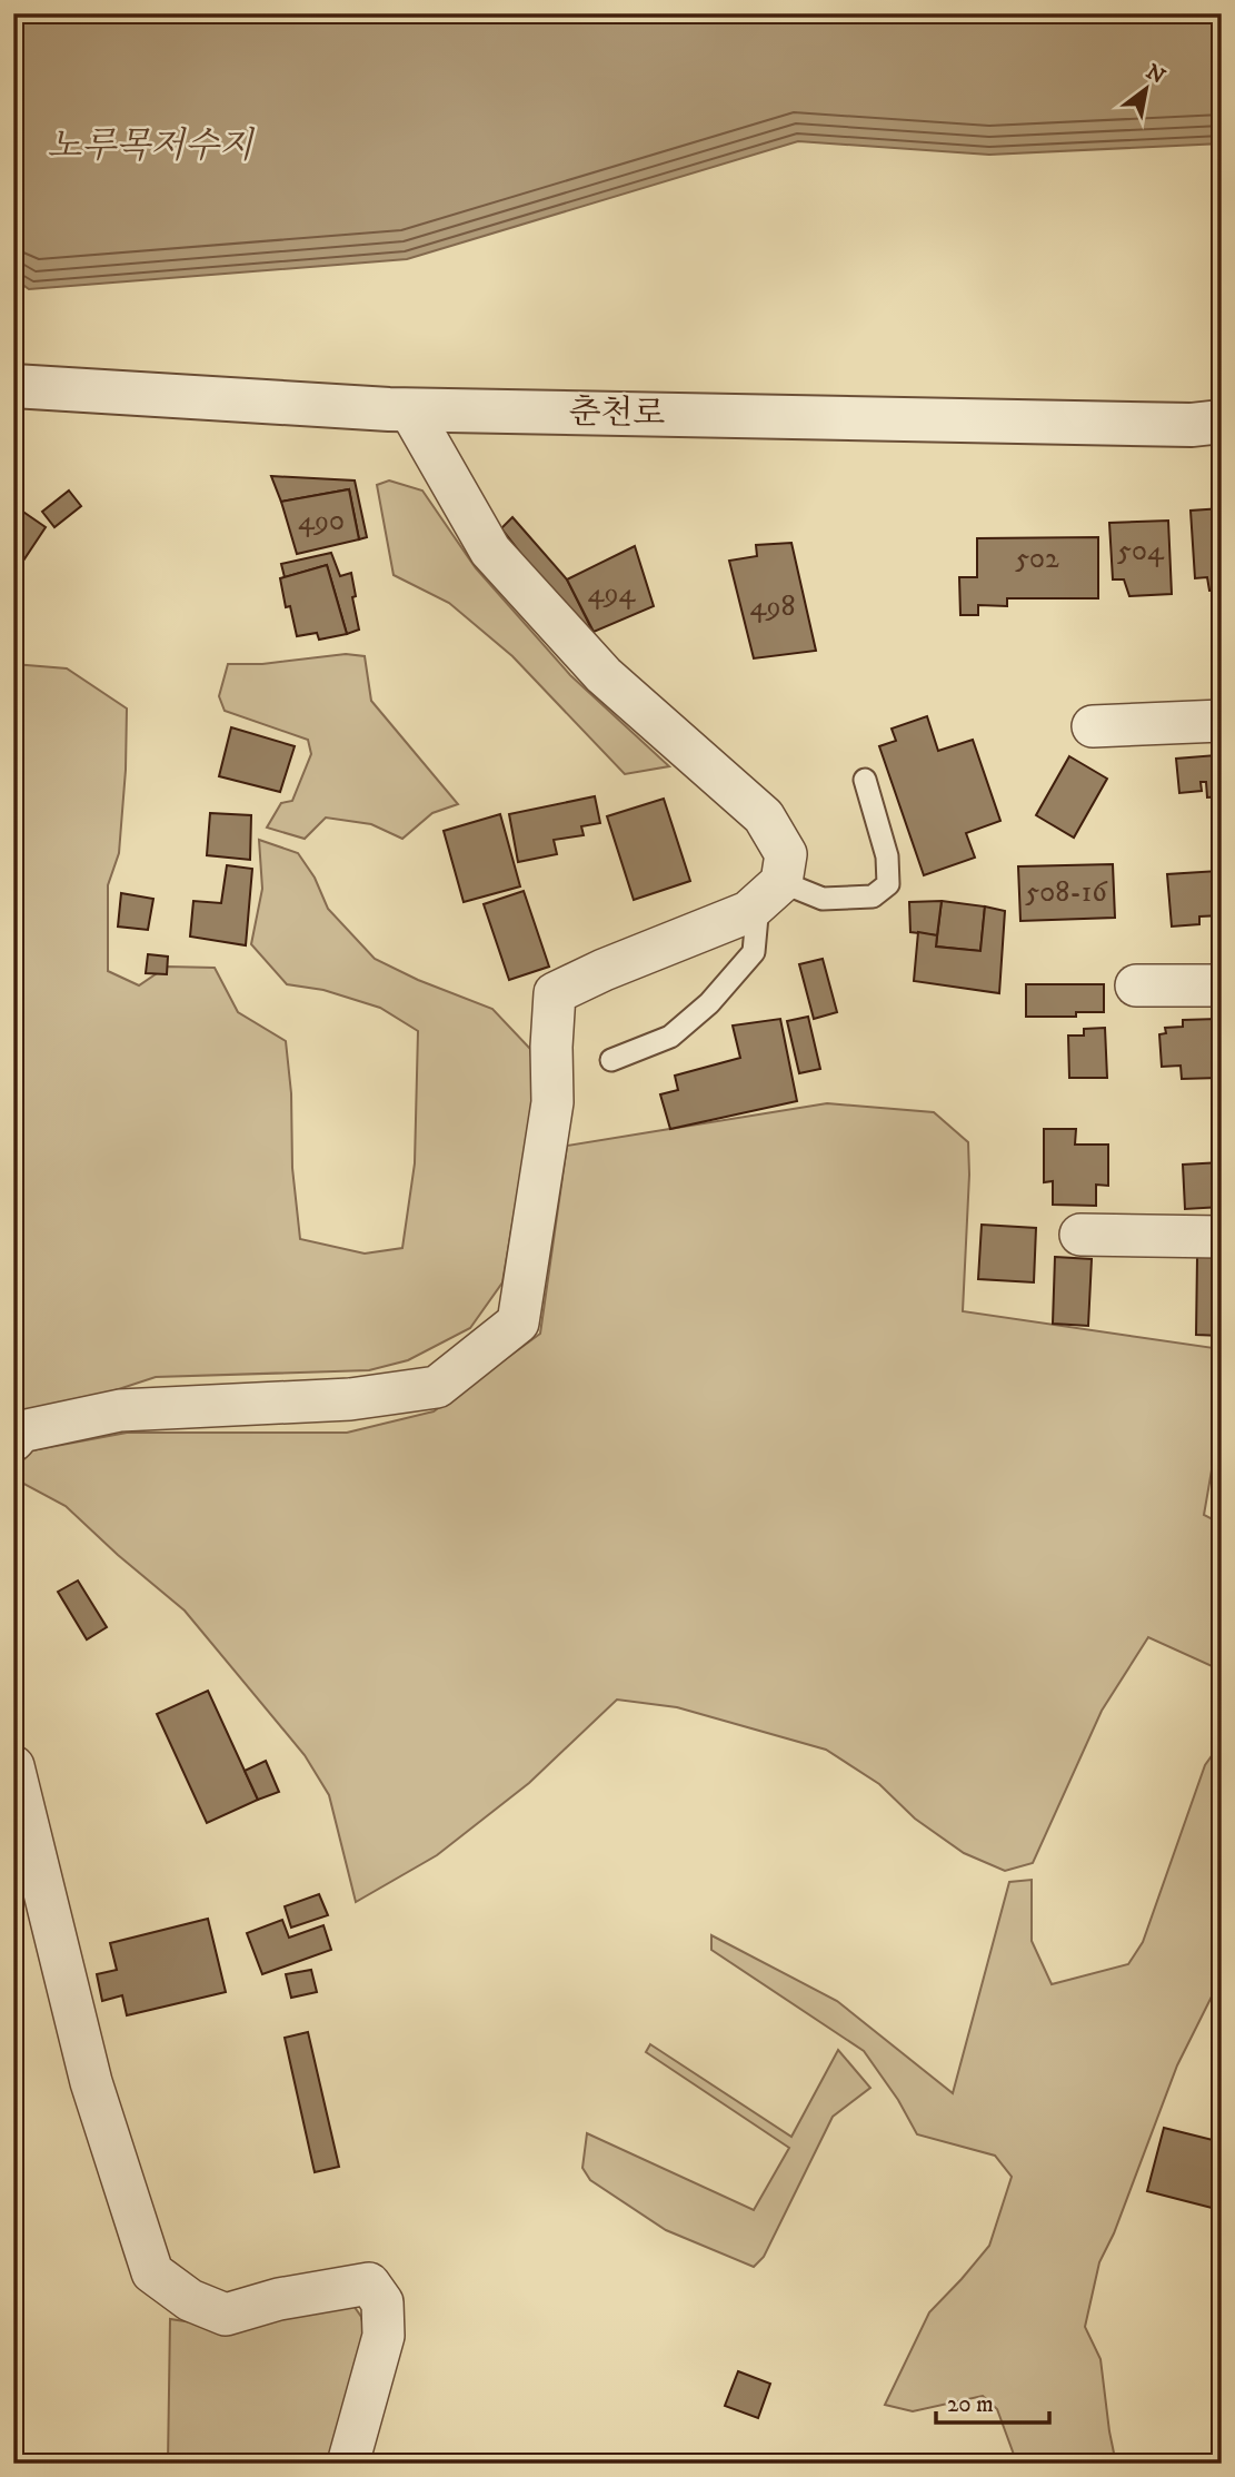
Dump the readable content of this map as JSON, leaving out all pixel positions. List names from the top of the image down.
{
  "streets": {
    "street": ["춘천로"]
  },
  "water": ["노루목저수지"],
  "house_numbers": [
    "490",
    "504",
    "502",
    "494",
    "498",
    "508-16"
  ],
  "scale_bar": "20 m",
  "north": "top right"
}
